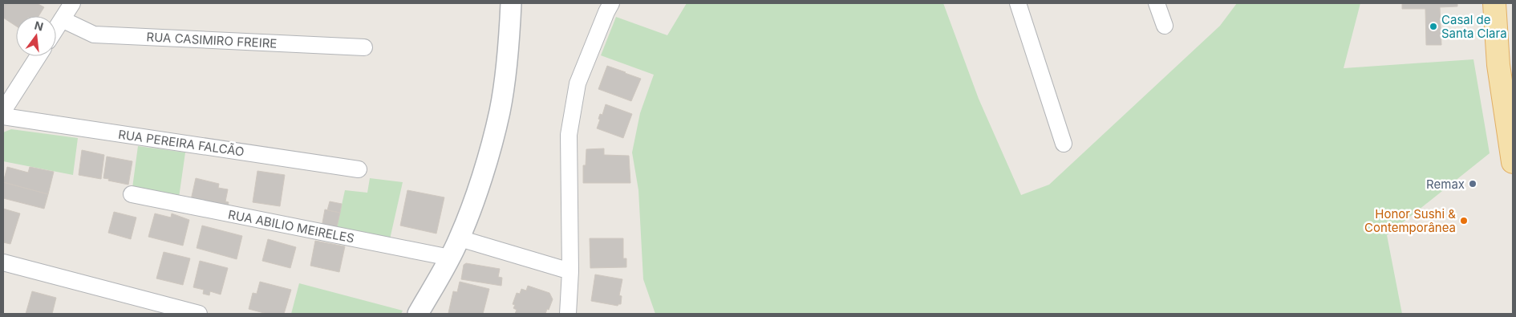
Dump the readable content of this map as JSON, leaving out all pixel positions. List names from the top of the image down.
{
  "streets": {
    "street": ["RUA CASIMIRO FREIRE", "RUA PEREIRA FALCÃO", "RUA ABILIO MEIRELES"]
  },
  "places": ["Casal de Santa Clara", "Remax", "Honor Sushi & Contemporânea"],
  "north": "top"
}
